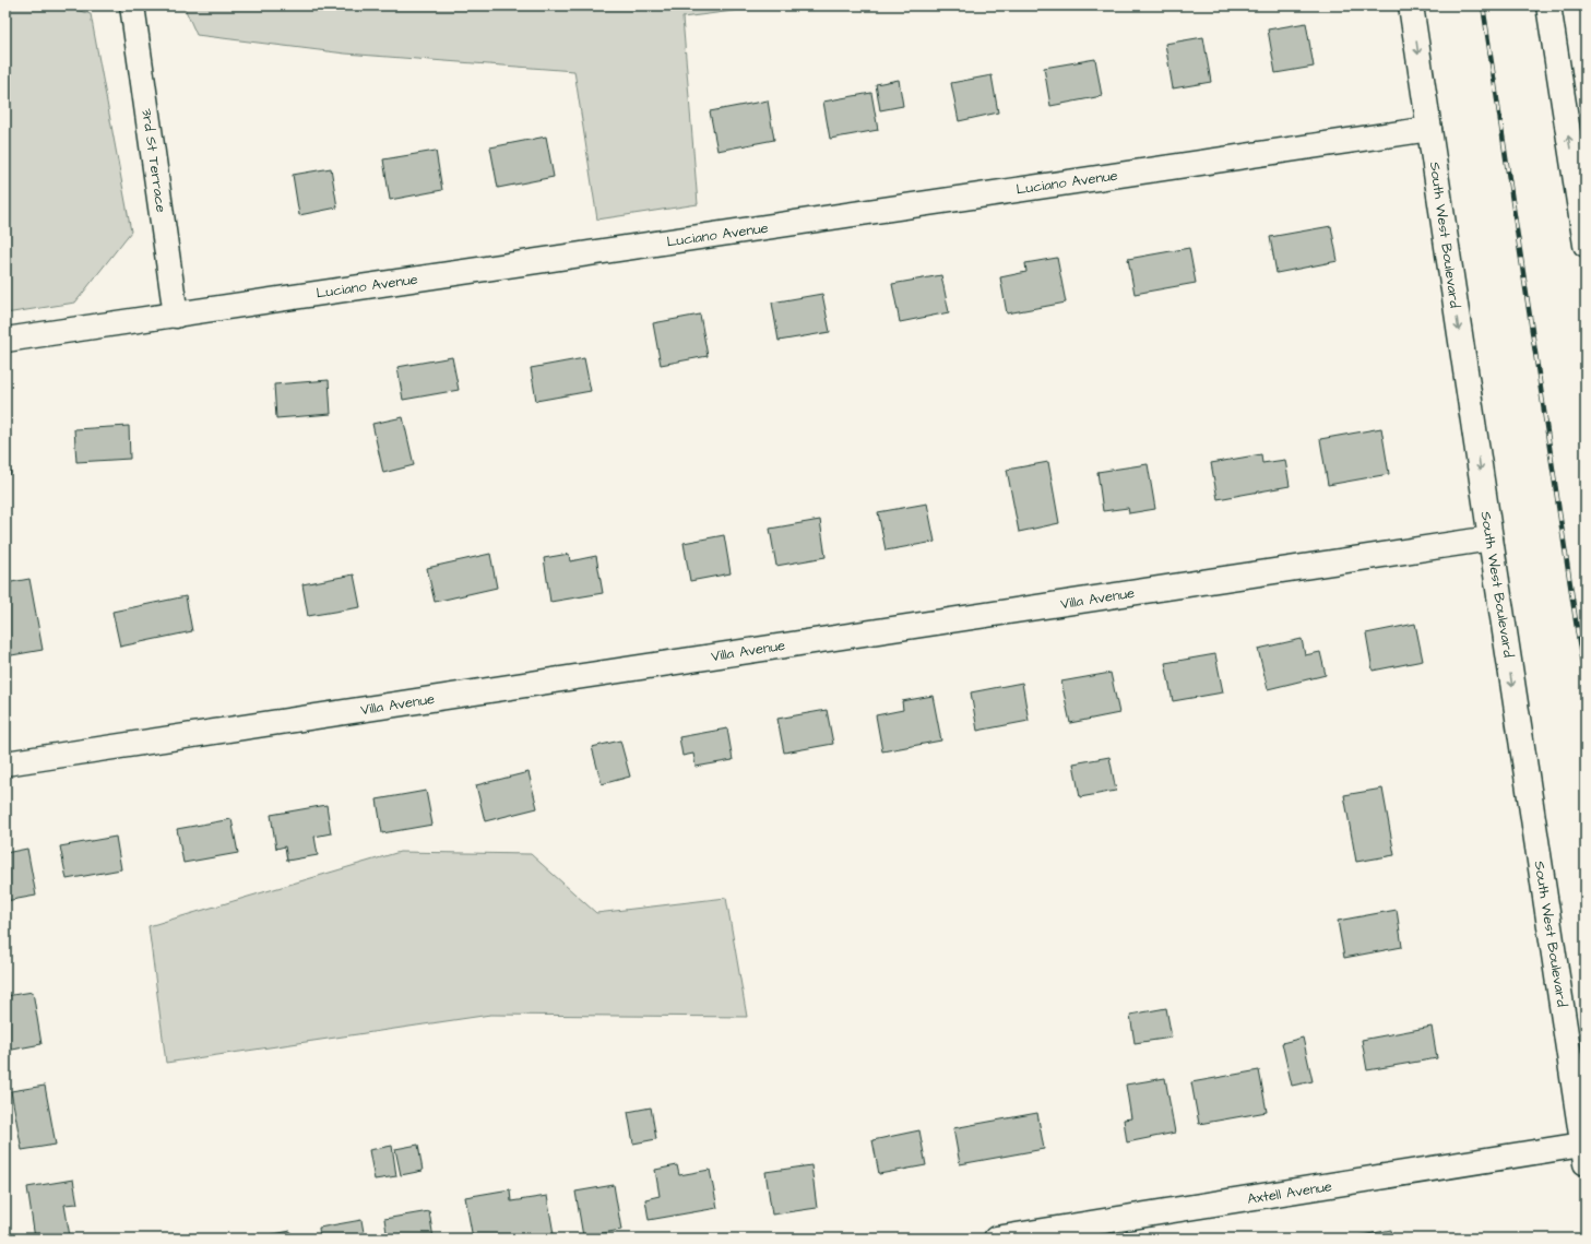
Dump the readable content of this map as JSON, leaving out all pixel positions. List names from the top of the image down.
{
  "streets": {
    "street": [
      "3rd St Terrace",
      "Luciano Avenue",
      "South West Boulevard",
      "Villa Avenue",
      "Axtell Avenue"
    ]
  },
  "crossings": [
    ["3rd St Terrace", "Luciano Avenue"],
    ["Luciano Avenue", "South West Boulevard"],
    ["South West Boulevard", "Villa Avenue"],
    ["South West Boulevard", "Axtell Avenue"]
  ],
  "one_way": ["South West Boulevard"]
}
